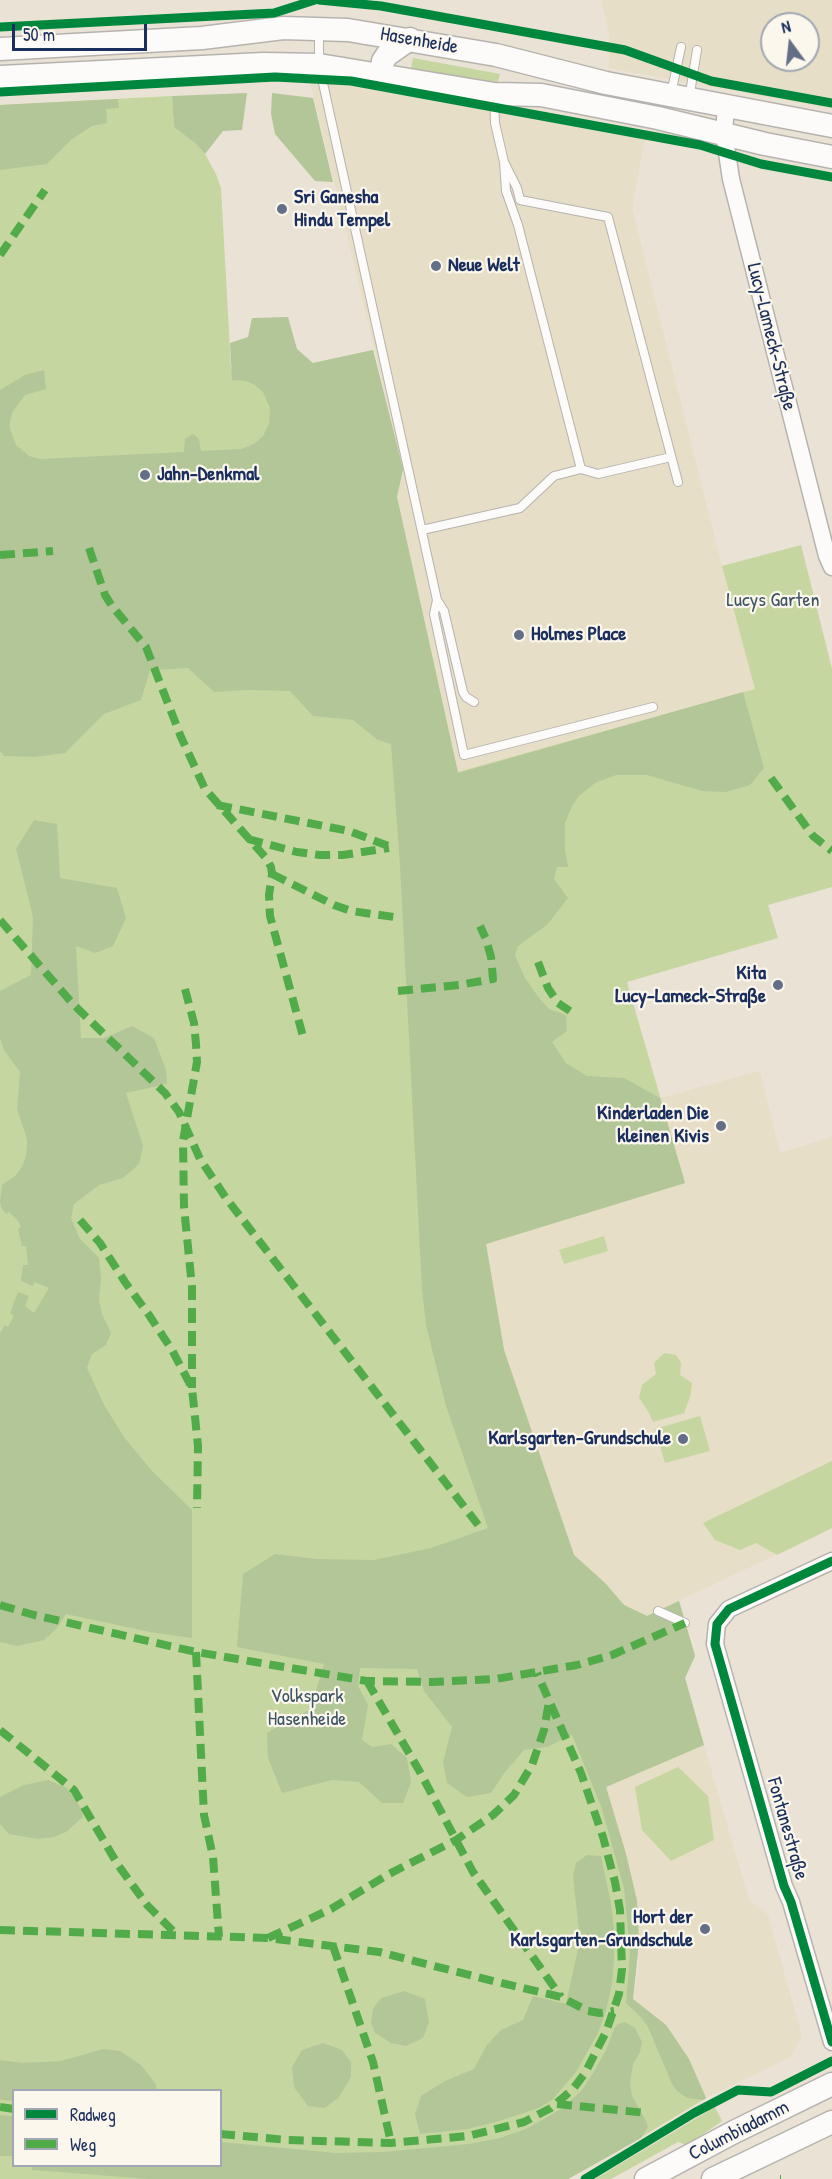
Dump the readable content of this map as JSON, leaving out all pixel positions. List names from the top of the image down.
{
  "streets": {
    "main road": ["Hasenheide", "Columbiadamm"],
    "street": ["Lucy-Lameck-Straße", "Fontanestraße"]
  },
  "crossings": [
    ["Hasenheide", "Lucy-Lameck-Straße"]
  ],
  "parks": ["Lucys Garten", "Volkspark Hasenheide"],
  "places": [
    "Sri Ganesha Hindu Tempel",
    "Neue Welt",
    "Jahn-Denkmal",
    "Holmes Place",
    "Kita Lucy-Lameck-Straße",
    "Kinderladen Die kleinen Kivis",
    "Karlsgarten-Grundschule",
    "Hort der Karlsgarten-Grundschule"
  ],
  "legend": ["Radweg", "Weg"],
  "scale_bar": "50 m",
  "north": "top"
}
